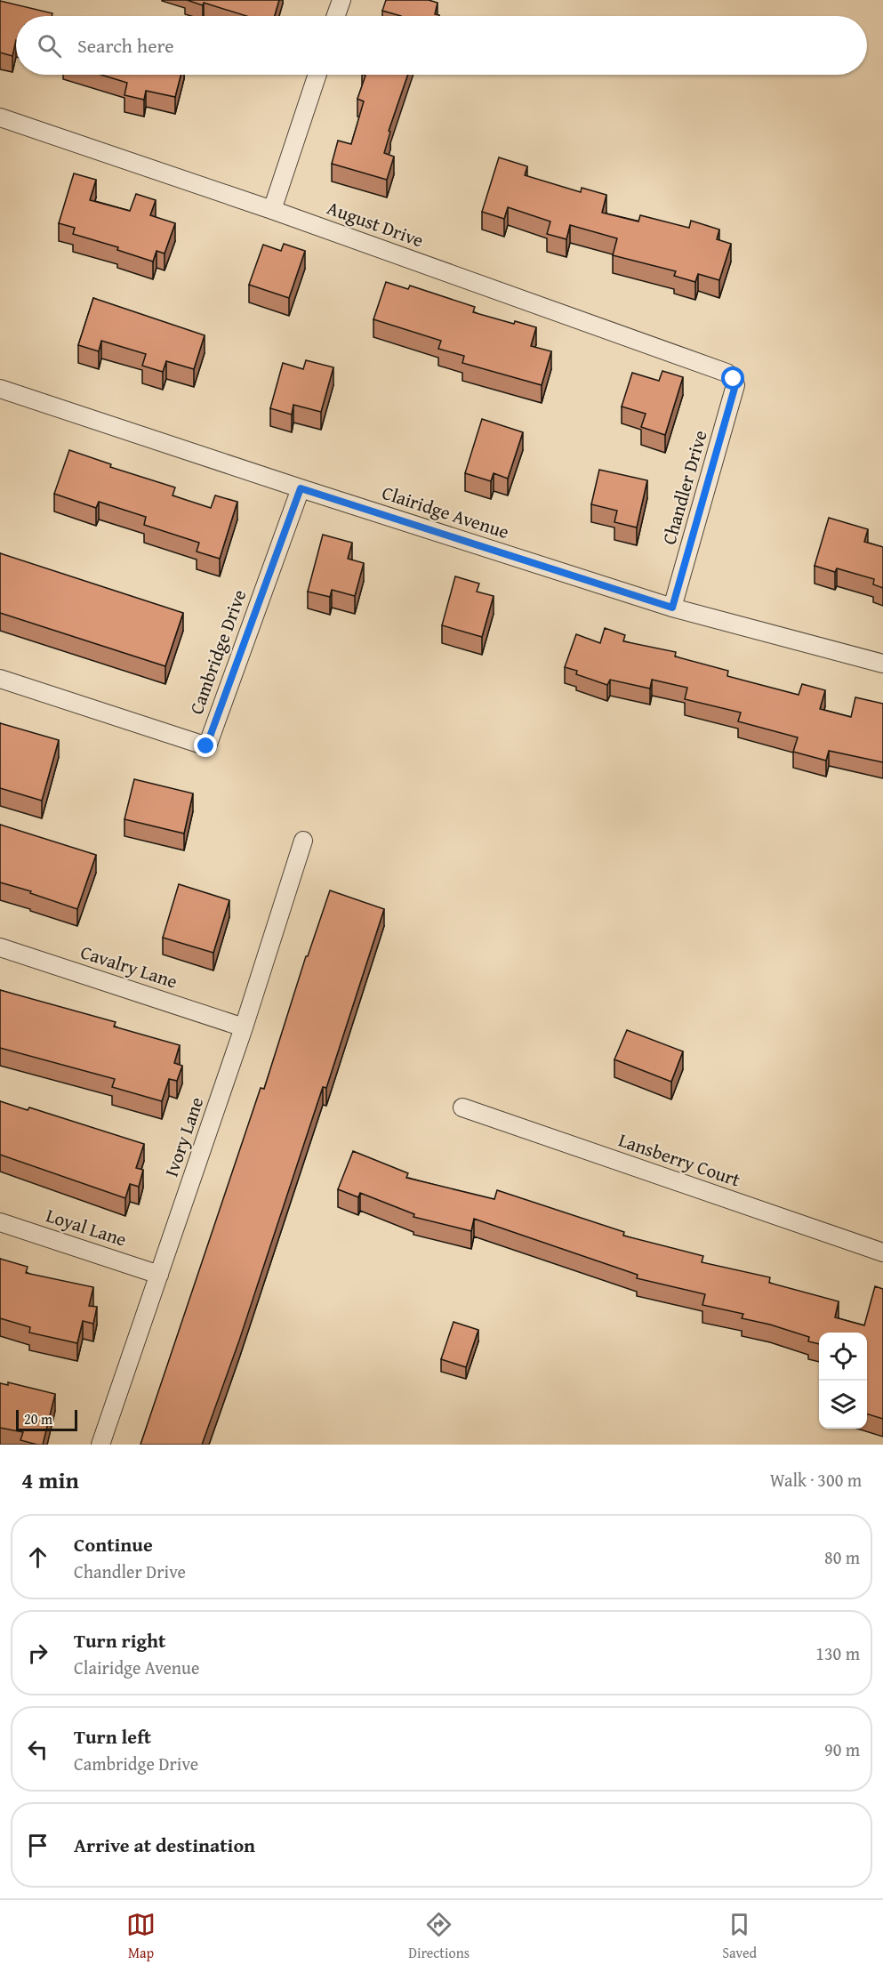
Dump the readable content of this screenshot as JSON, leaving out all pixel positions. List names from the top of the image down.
{
  "streets": {
    "street": [
      "August Drive",
      "Chandler Drive",
      "Clairidge Avenue",
      "Cambridge Drive",
      "Cavalry Lane",
      "Ivory Lane",
      "Lansberry Court",
      "Loyal Lane"
    ]
  },
  "crossings": [
    ["August Drive", "Chandler Drive"],
    ["Chandler Drive", "Clairidge Avenue"],
    ["Clairidge Avenue", "Cambridge Drive"],
    ["Cavalry Lane", "Ivory Lane"],
    ["Ivory Lane", "Loyal Lane"]
  ],
  "scale_bar": "20 m",
  "page": {
    "search": "Search here",
    "scale": "20 m",
    "heading": ["4 min", "Walk · 300 m"],
    "list": [
      ["Continue", "Chandler Drive", "80 m"],
      ["Turn right", "Clairidge Avenue", "130 m"],
      ["Turn left", "Cambridge Drive", "90 m"],
      "Arrive at destination"
    ],
    "nav": ["Map", "Directions", "Saved"]
  }
}
